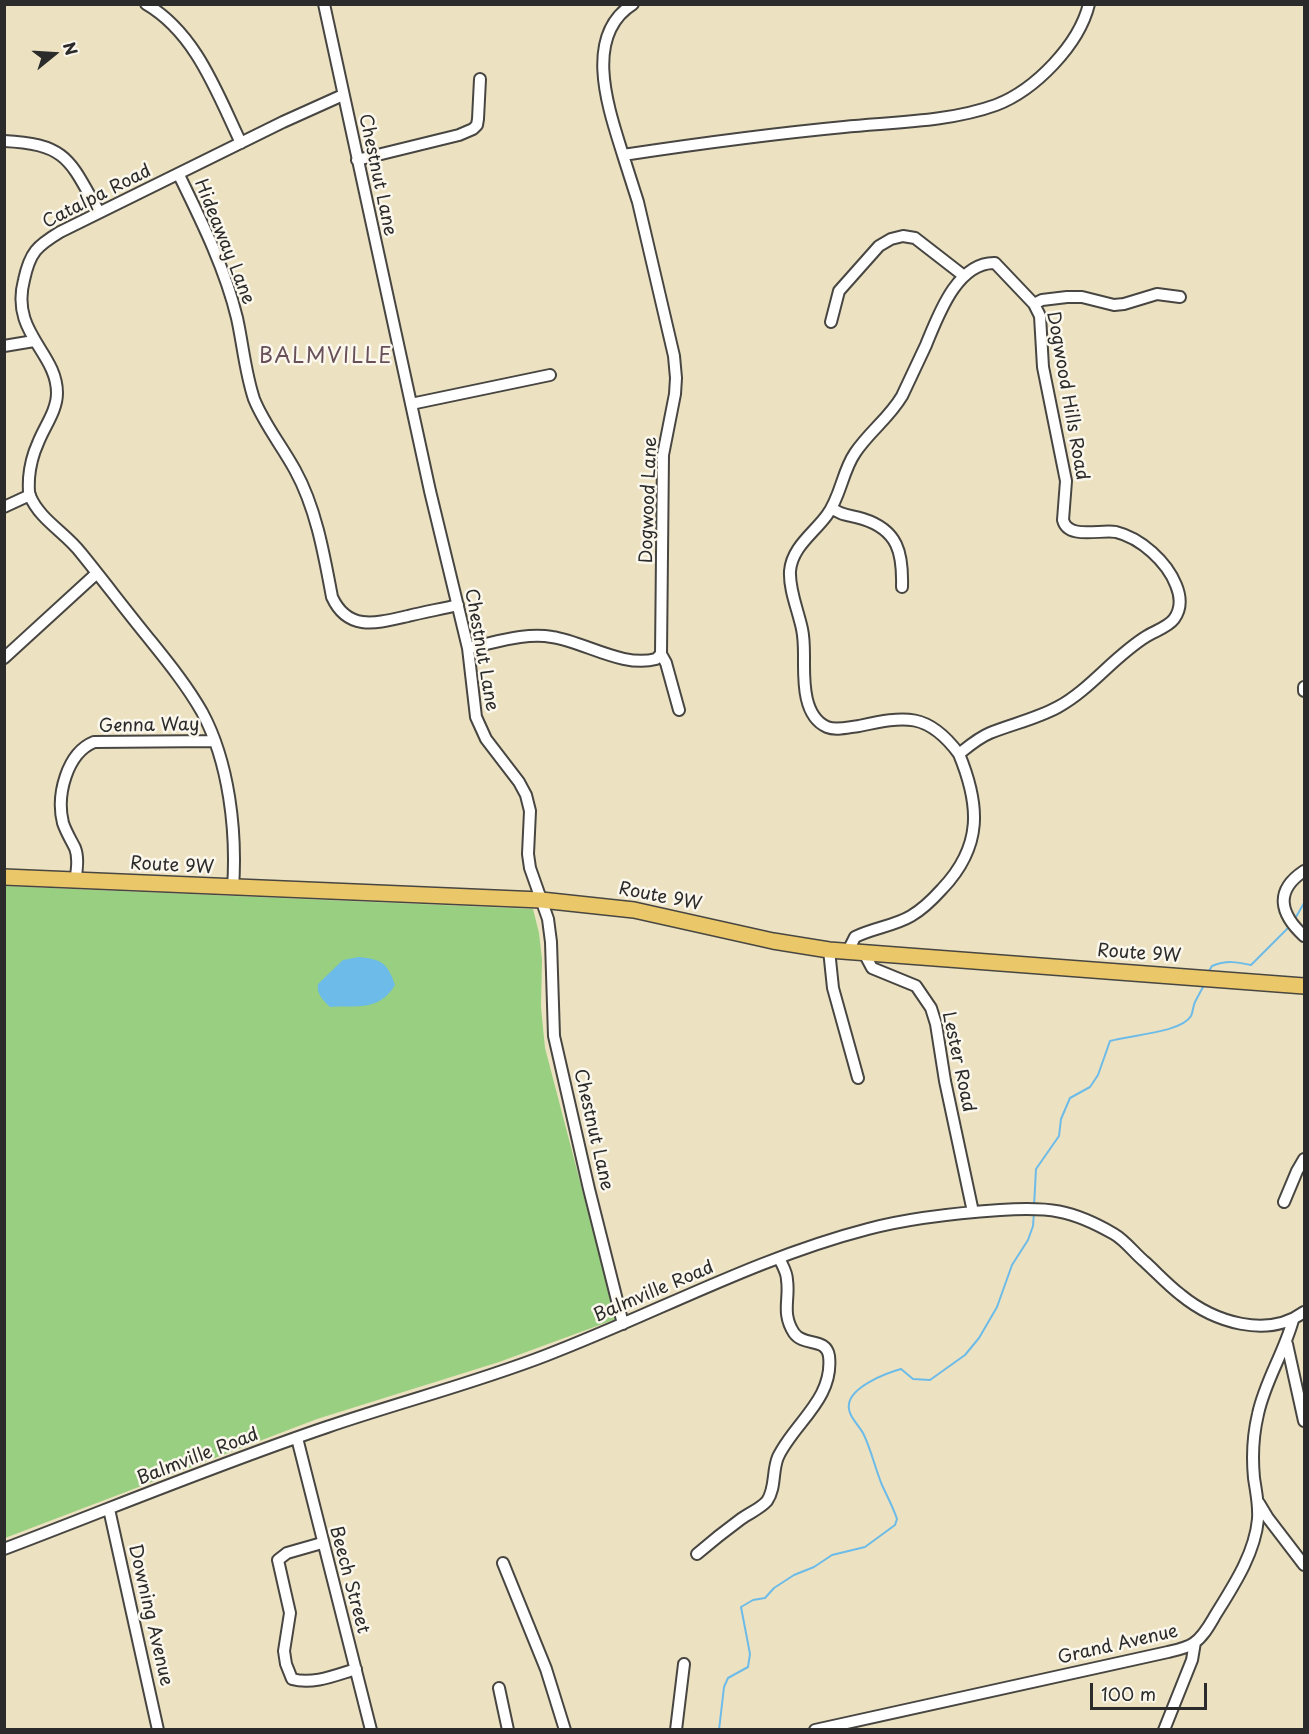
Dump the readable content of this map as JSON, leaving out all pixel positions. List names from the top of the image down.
{
  "streets": {
    "highway": ["Route 9W"],
    "street": [
      "Chestnut Lane",
      "Catalpa Road",
      "Hideaway Lane",
      "Dogwood Hills Road",
      "Dogwood Lane",
      "Genna Way",
      "Lester Road",
      "Balmville Road",
      "Beech Street",
      "Downing Avenue",
      "Grand Avenue"
    ]
  },
  "crossings": [
    ["Chestnut Lane", "Catalpa Road"],
    ["Chestnut Lane", "Hideaway Lane"],
    ["Chestnut Lane", "Route 9W"],
    ["Chestnut Lane", "Balmville Road"],
    ["Catalpa Road", "Hideaway Lane"],
    ["Dogwood Hills Road", "Route 9W"],
    ["Dogwood Hills Road", "Lester Road"],
    ["Genna Way", "Route 9W"],
    ["Route 9W", "Lester Road"],
    ["Lester Road", "Balmville Road"],
    ["Balmville Road", "Beech Street"],
    ["Balmville Road", "Downing Avenue"],
    ["Balmville Road", "Grand Avenue"]
  ],
  "districts": ["BALMVILLE"],
  "scale_bar": "100 m",
  "north": "right"
}
